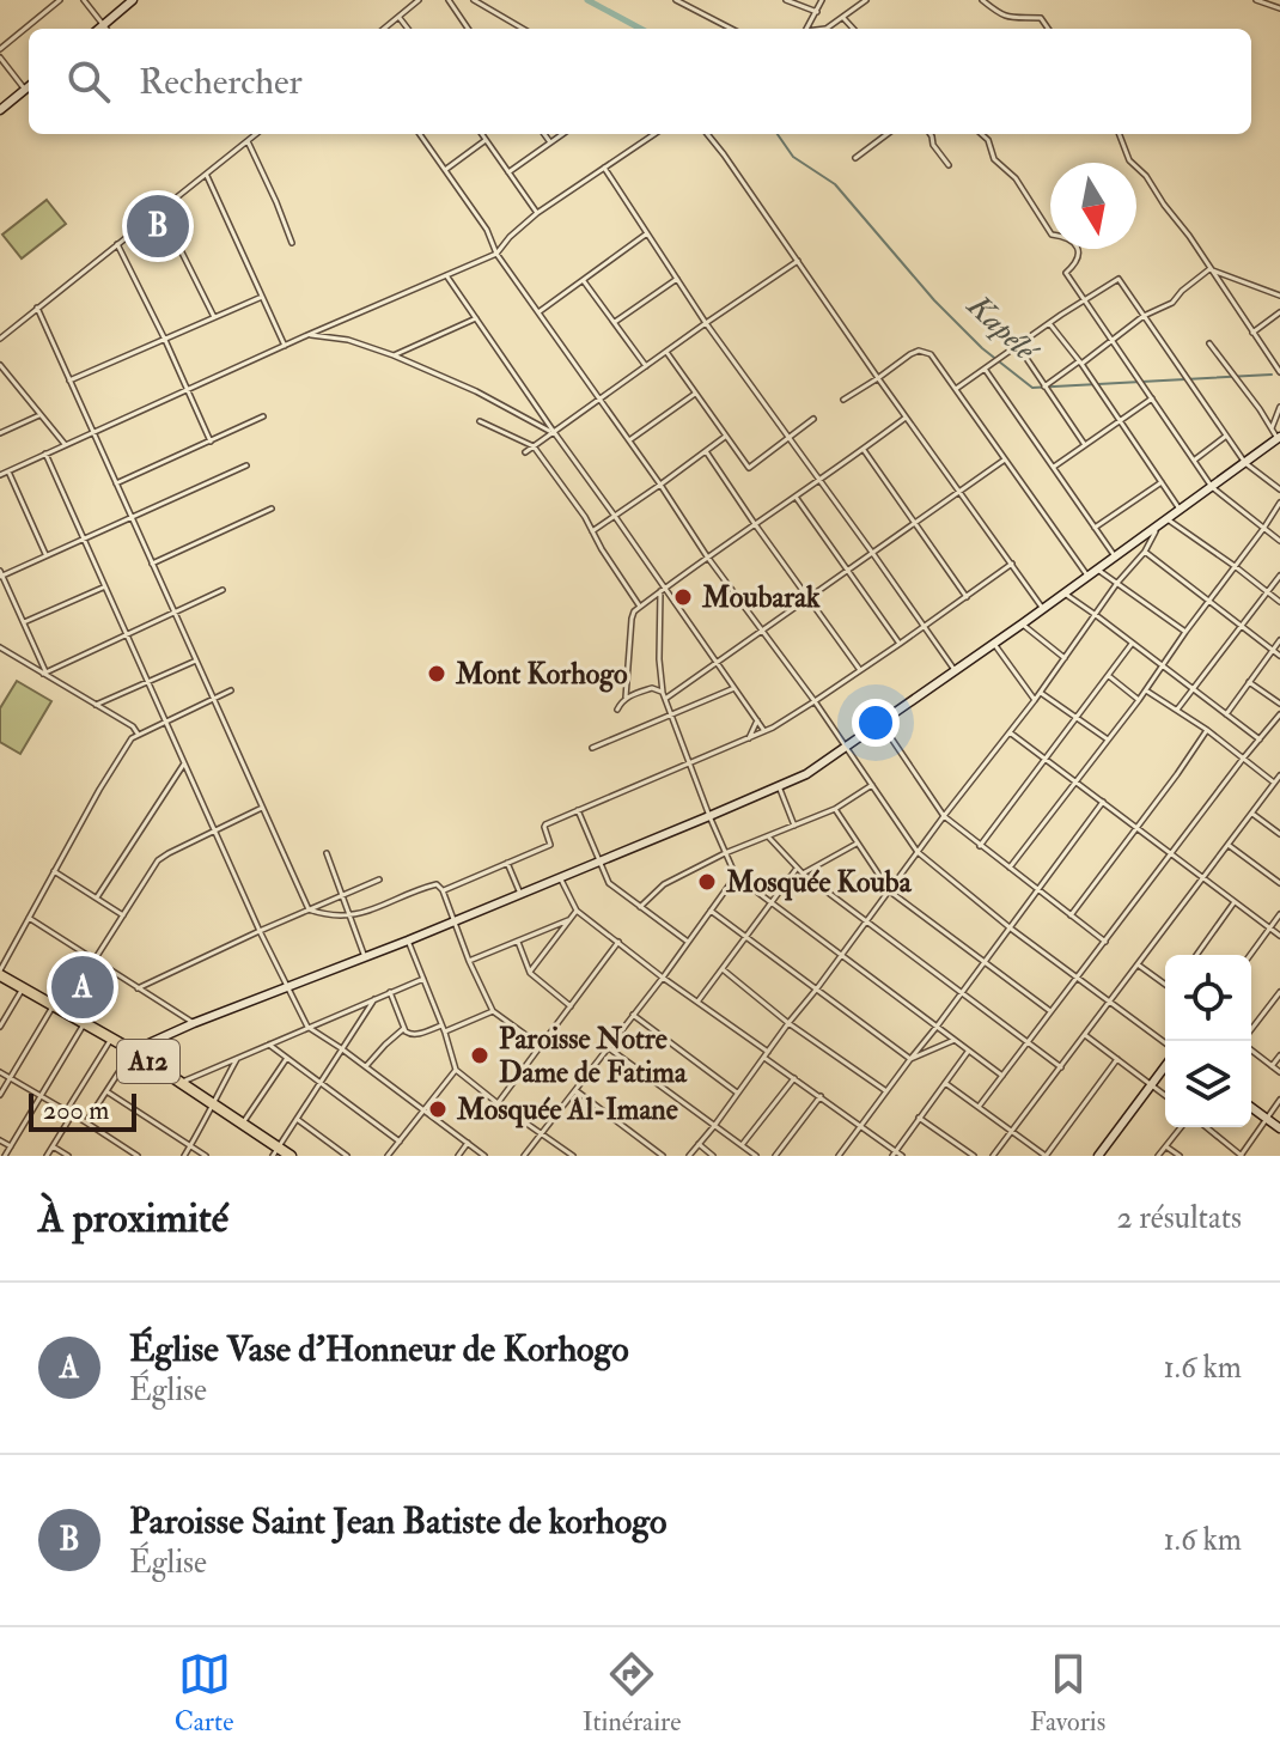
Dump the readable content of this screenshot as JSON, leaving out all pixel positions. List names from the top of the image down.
{
  "streets": {
    "main road": ["A12"]
  },
  "water": ["Kapélé"],
  "places": [
    "Moubarak",
    "Mont Korhogo",
    "Mosquée Kouba",
    "Paroisse Notre Dame de Fatima",
    "Mosquée Al-Imane"
  ],
  "scale_bar": "200 m",
  "north": "bottom",
  "page": {
    "search": "Rechercher",
    "pins": ["B", "A"],
    "scale": "200 m",
    "heading": ["À proximité", "2 résultats"],
    "list": [
      {
        "mark": "A",
        "name": "Église Vase d'Honneur de Korhogo",
        "note": "Église",
        "value": "1.6 km"
      },
      {
        "mark": "B",
        "name": "Paroisse Saint Jean Batiste de korhogo",
        "note": "Église",
        "value": "1.6 km"
      }
    ],
    "nav": ["Carte", "Itinéraire", "Favoris"]
  }
}
